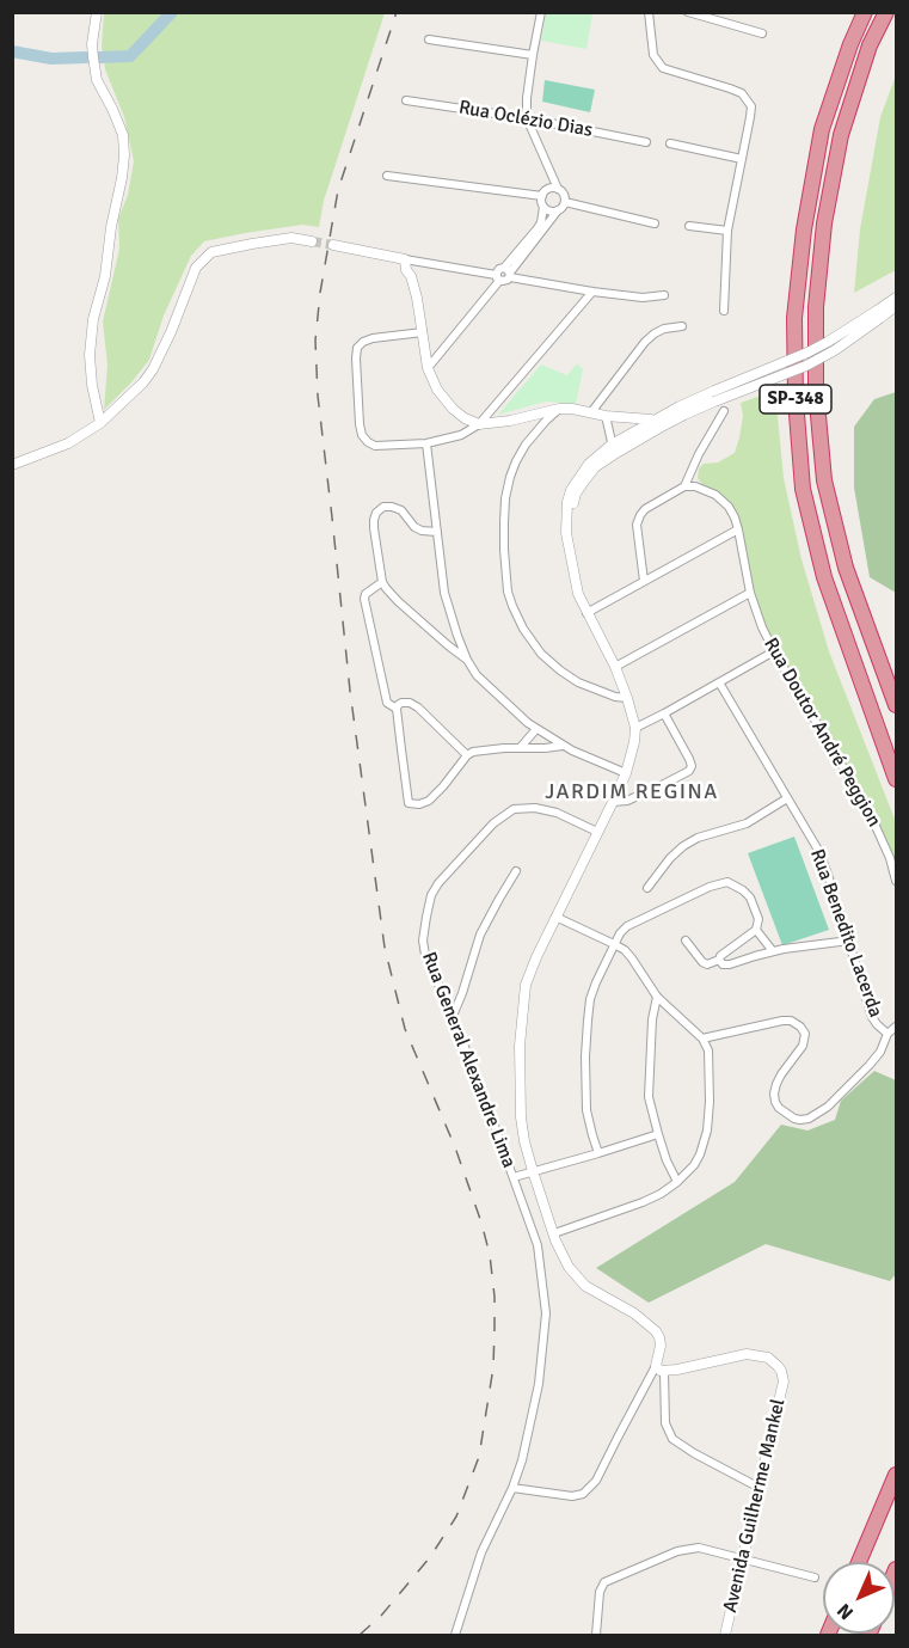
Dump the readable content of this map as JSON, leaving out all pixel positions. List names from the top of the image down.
{
  "streets": {
    "highway": ["SP-348"],
    "street": [
      "Rua Oclézio Dias",
      "Rua Doutor André Peggion",
      "Rua Benedito Lacerda",
      "Rua General Alexandre Lima",
      "Avenida Guilherme Mankel"
    ]
  },
  "districts": ["JARDIM REGINA"],
  "north": "bottom left"
}
